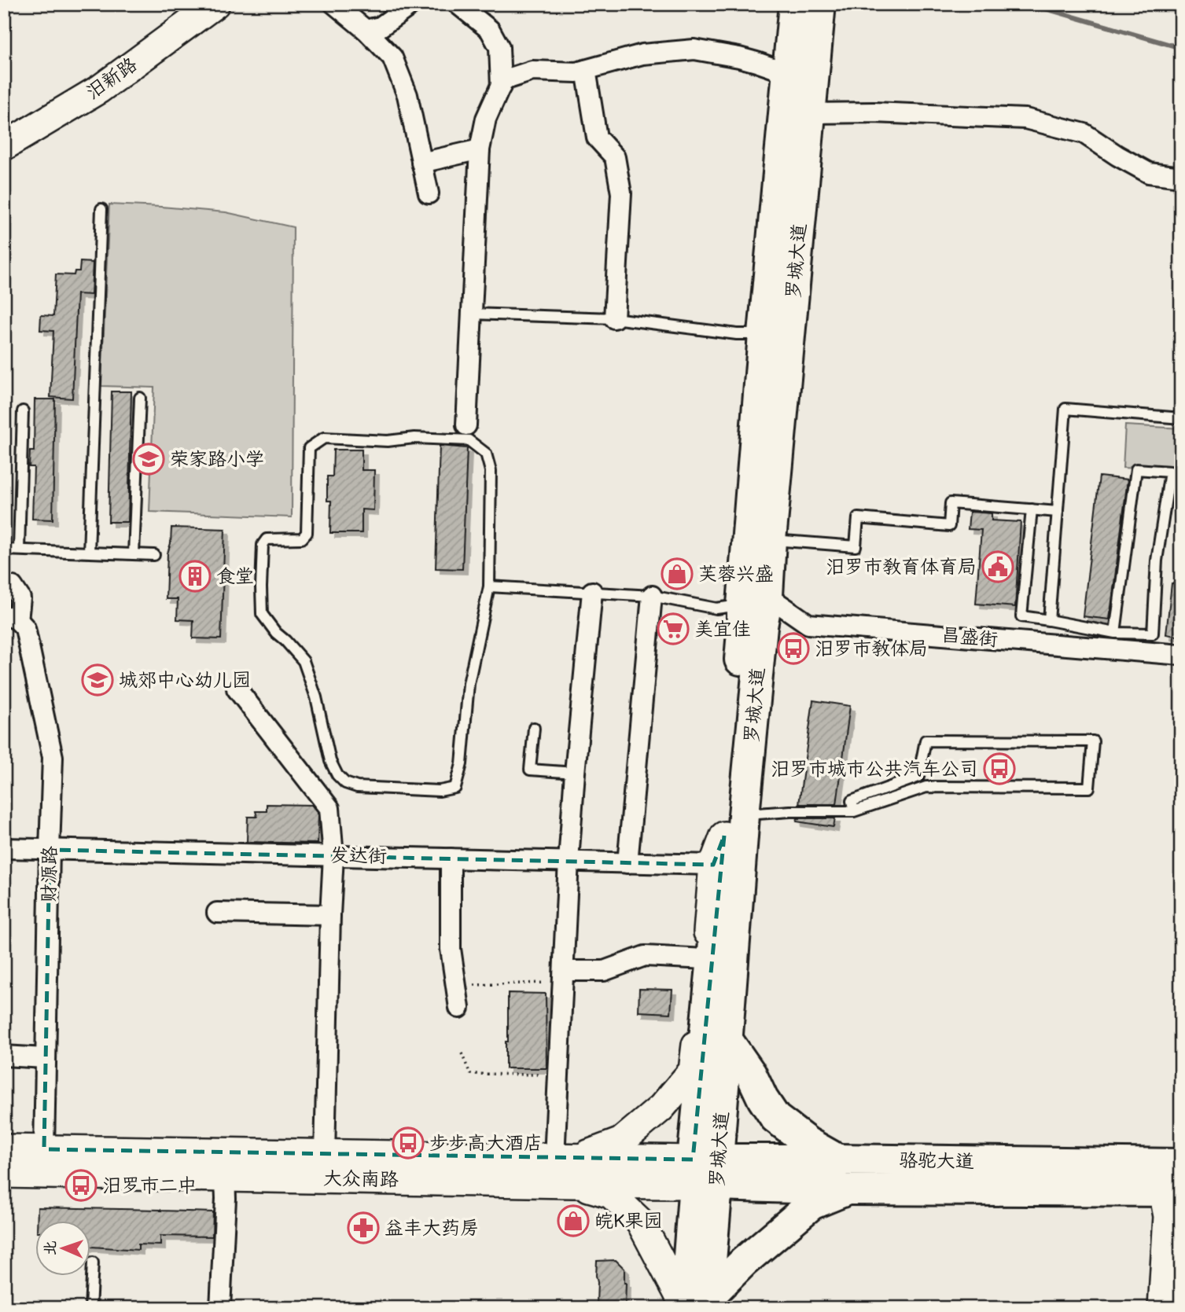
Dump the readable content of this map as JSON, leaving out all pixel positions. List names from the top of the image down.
{
  "streets": {
    "main road": [
      "汨新路",
      "罗城大道",
      "骆驼大道",
      "大众南路"
    ],
    "street": ["昌盛街", "发达街", "财源路"]
  },
  "crossings": [
    ["罗城大道", "昌盛街"],
    ["罗城大道", "骆驼大道"],
    ["罗城大道", "大众南路"],
    ["发达街", "财源路"],
    ["财源路", "大众南路"],
    ["骆驼大道", "大众南路"]
  ],
  "places": {
    "school or university": ["荣家路小学", "城郊中心幼儿园"],
    "public building": ["汨罗市教育体育局"],
    "shop": ["芙蓉兴盛", "皖K果园"],
    "building": ["食堂"],
    "supermarket": ["美宜佳"],
    "bus stop": [
      "汨罗市教体局",
      "汨罗市城市公共汽车公司",
      "步步高大酒店",
      "汨罗市二中"
    ],
    "pharmacy": ["益丰大药房"]
  },
  "north": "left"
}
